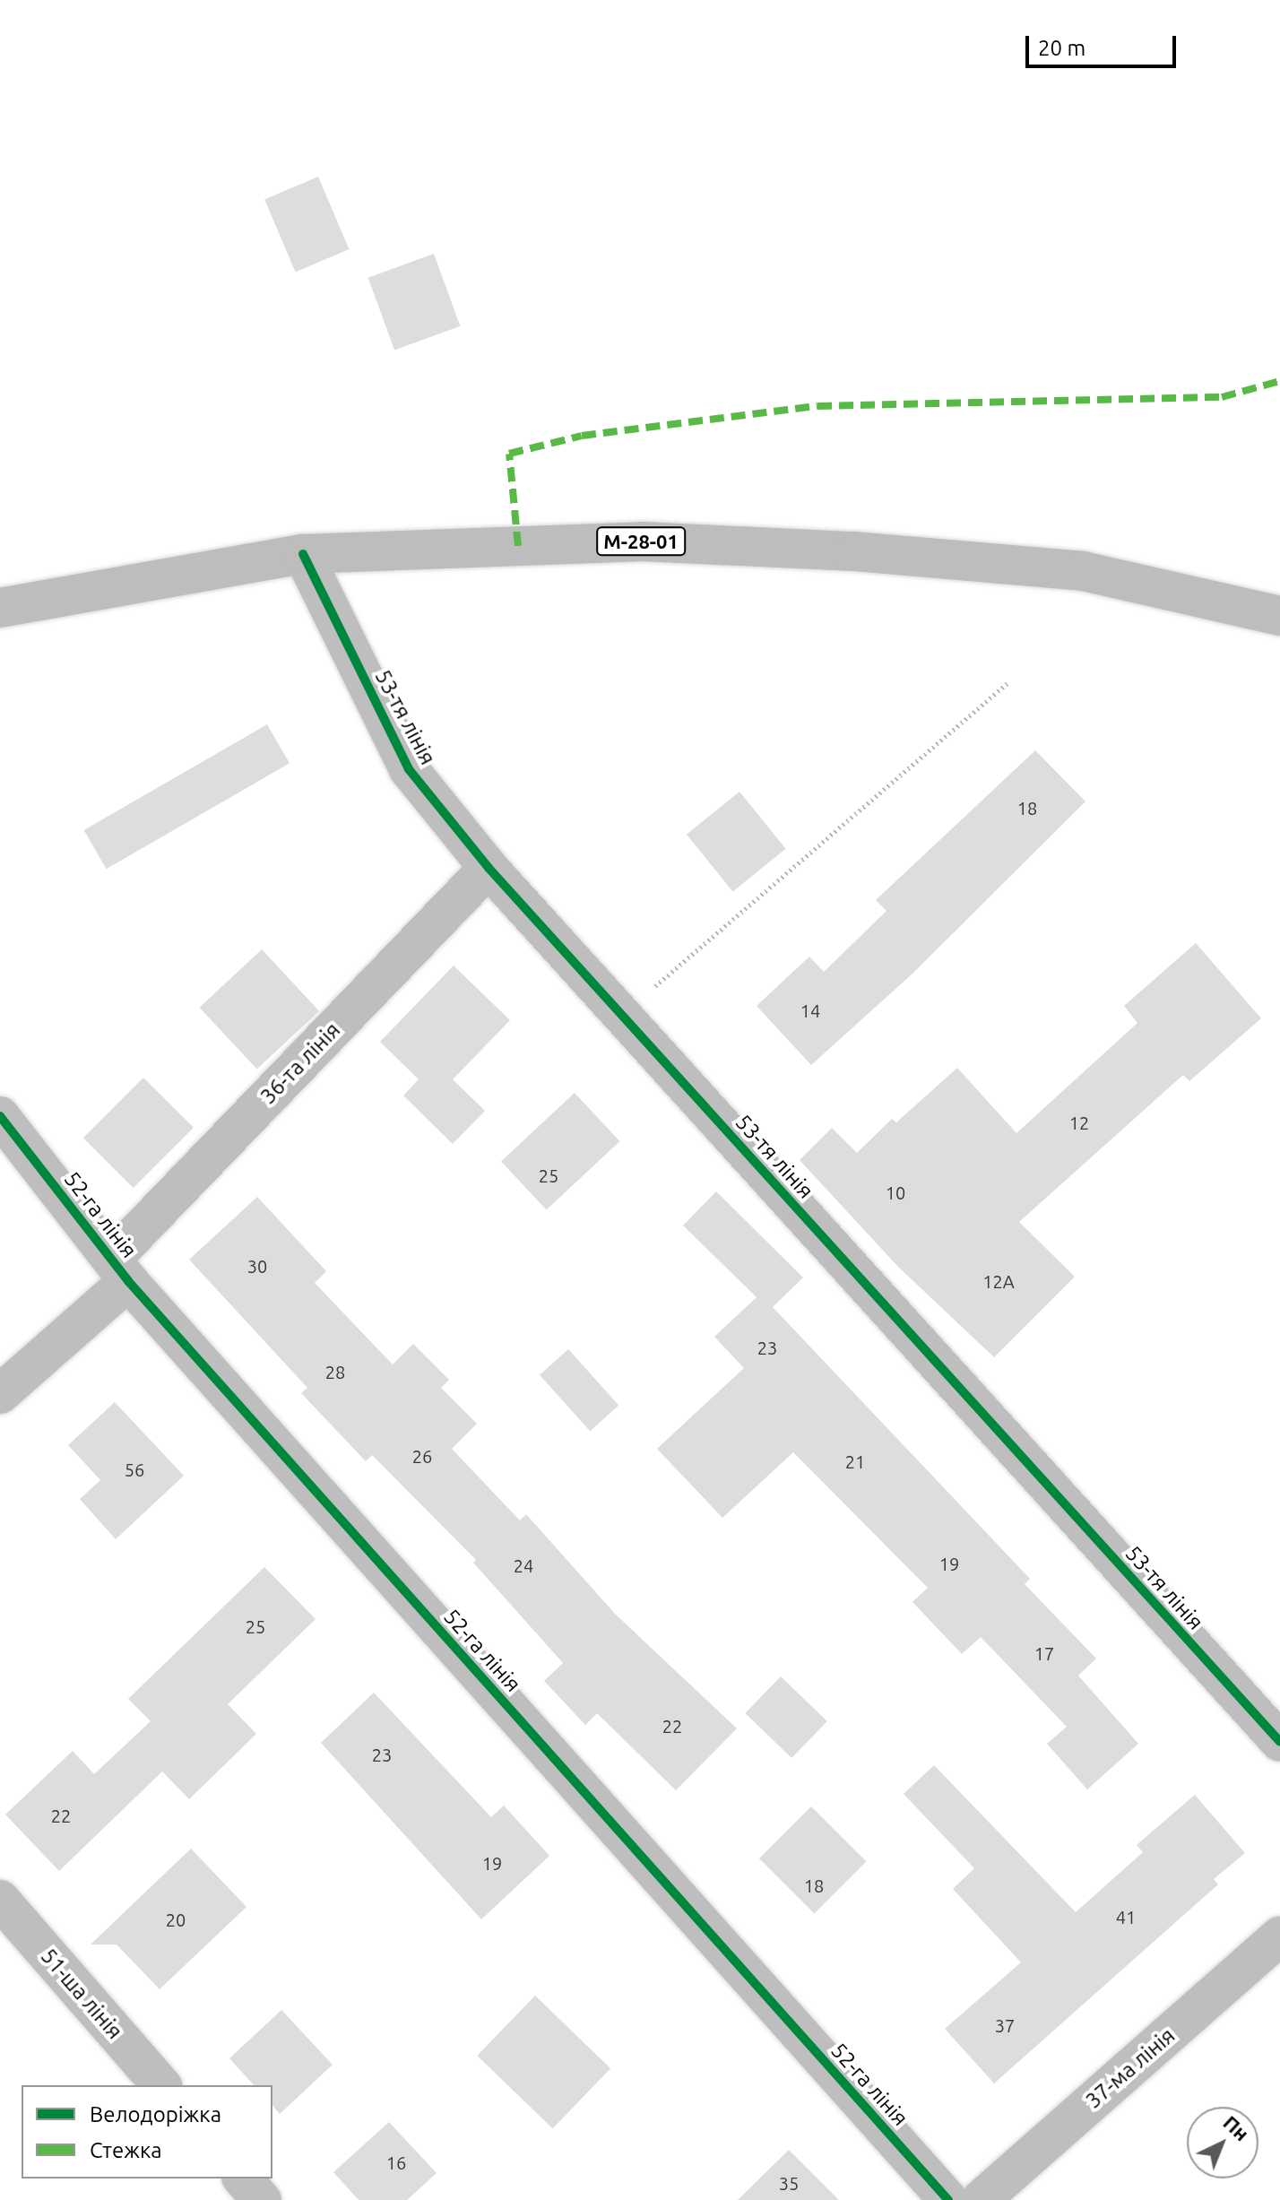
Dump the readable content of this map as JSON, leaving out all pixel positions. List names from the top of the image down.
{
  "streets": {
    "highway": ["М-28-01"],
    "street": [
      "53-тя лінія",
      "36-та лінія",
      "52-га лінія",
      "51-ша лінія",
      "37-ма лінія"
    ]
  },
  "crossings": [
    ["М-28-01", "53-тя лінія"],
    ["53-тя лінія", "36-та лінія"],
    ["36-та лінія", "52-га лінія"]
  ],
  "house_numbers": [
    "18",
    "14",
    "12",
    "25",
    "10",
    "30",
    "12А",
    "23",
    "28",
    "26",
    "21",
    "56",
    "19",
    "24",
    "25",
    "17",
    "22",
    "23",
    "22",
    "19",
    "18",
    "41",
    "20",
    "37",
    "16",
    "35"
  ],
  "legend": ["Велодоріжка", "Стежка"],
  "scale_bar": "20 m",
  "north": "top right"
}
